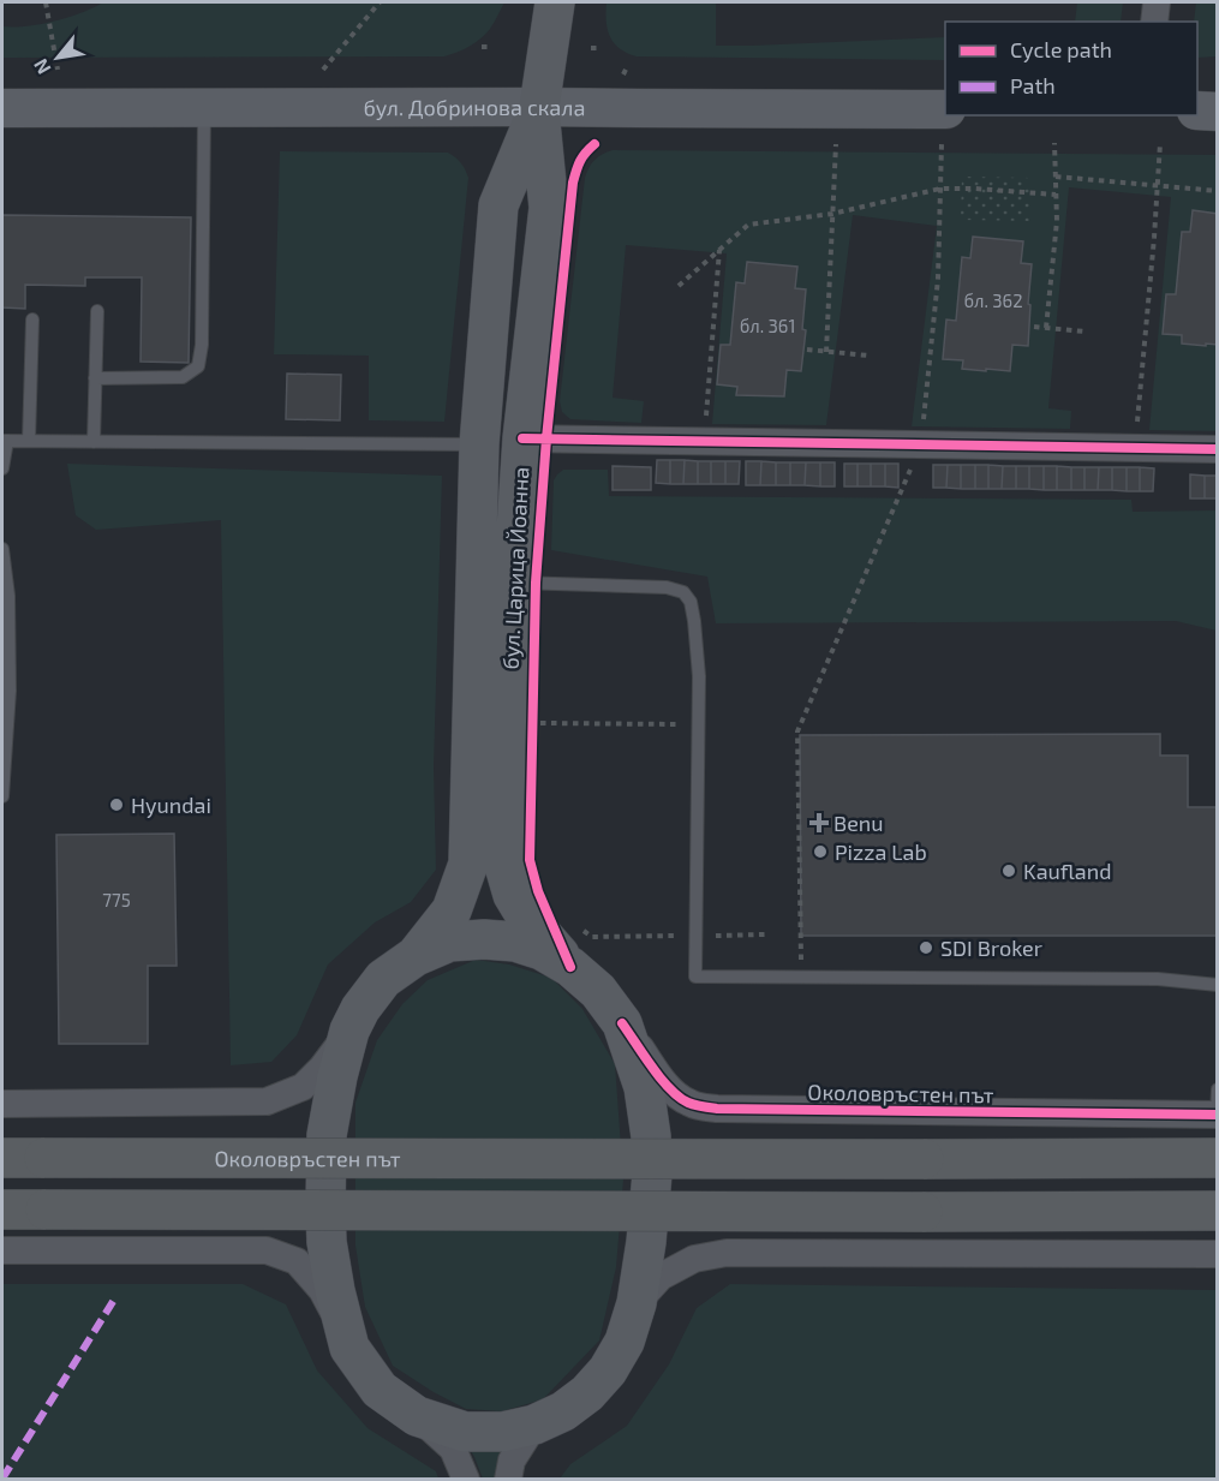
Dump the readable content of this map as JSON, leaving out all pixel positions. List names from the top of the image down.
{
  "streets": {
    "highway": ["Околовръстен път"],
    "main road": ["бул. Добринова скала", "бул. Царица Йоанна"]
  },
  "crossings": [
    ["бул. Добринова скала", "бул. Царица Йоанна"]
  ],
  "places": {
    "other": [
      "Hyundai",
      "Pizza Lab",
      "Kaufland",
      "SDI Broker"
    ],
    "health": ["Benu"]
  },
  "house_numbers": ["бл. 362", "бл. 361", "775"],
  "legend": ["Cycle path", "Path"],
  "north": "bottom left"
}
